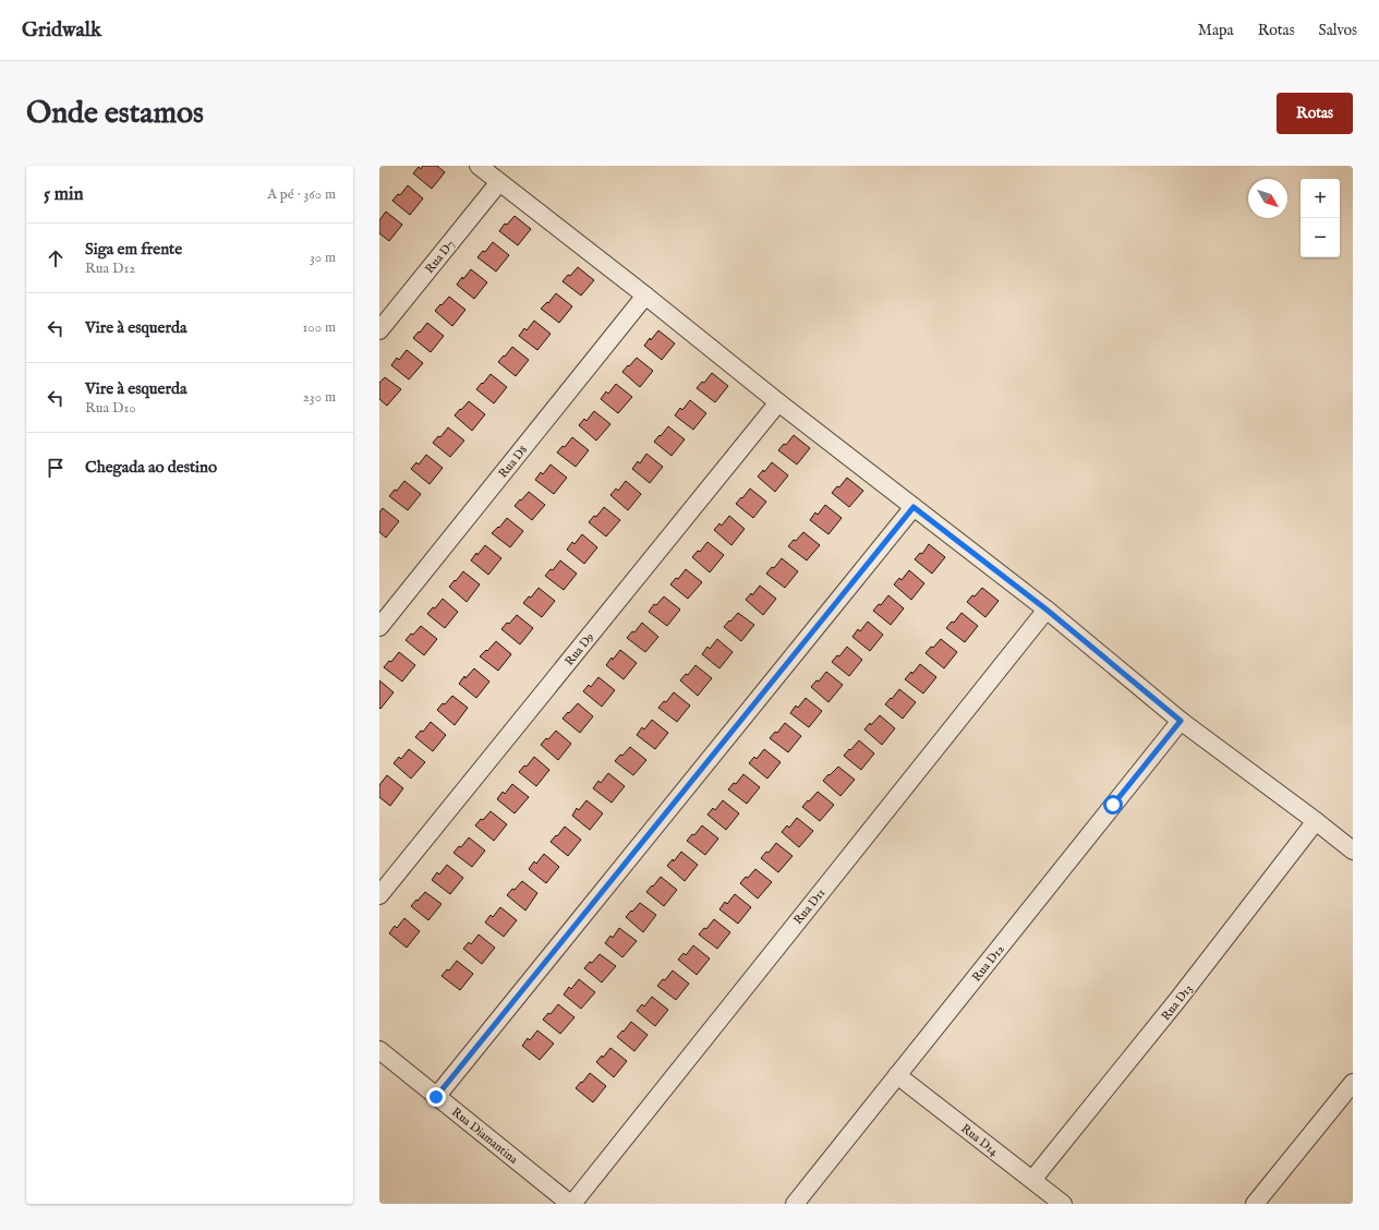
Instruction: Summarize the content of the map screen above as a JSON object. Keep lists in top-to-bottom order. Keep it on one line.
{"streets":{"street":["Rua D7","Rua D8","Rua D9","Rua D11","Rua D12","Rua D13","Rua Diamantina","Rua D14"]},"crossings":[["Rua D11","Rua Diamantina"],["Rua D12","Rua D14"],["Rua D13","Rua D14"]],"north":"bottom right","page":{"header":"Gridwalk","nav":["Mapa","Rotas","Salvos"],"buttons":"Rotas","title":"Onde estamos","heading":["5 min","A pé · 360 m"],"map_buttons":["+","−"],"list":[["Siga em frente","Rua D12","30 m"],["Vire à esquerda","100 m"],["Vire à esquerda","Rua D10","230 m"],"Chegada ao destino"]}}
